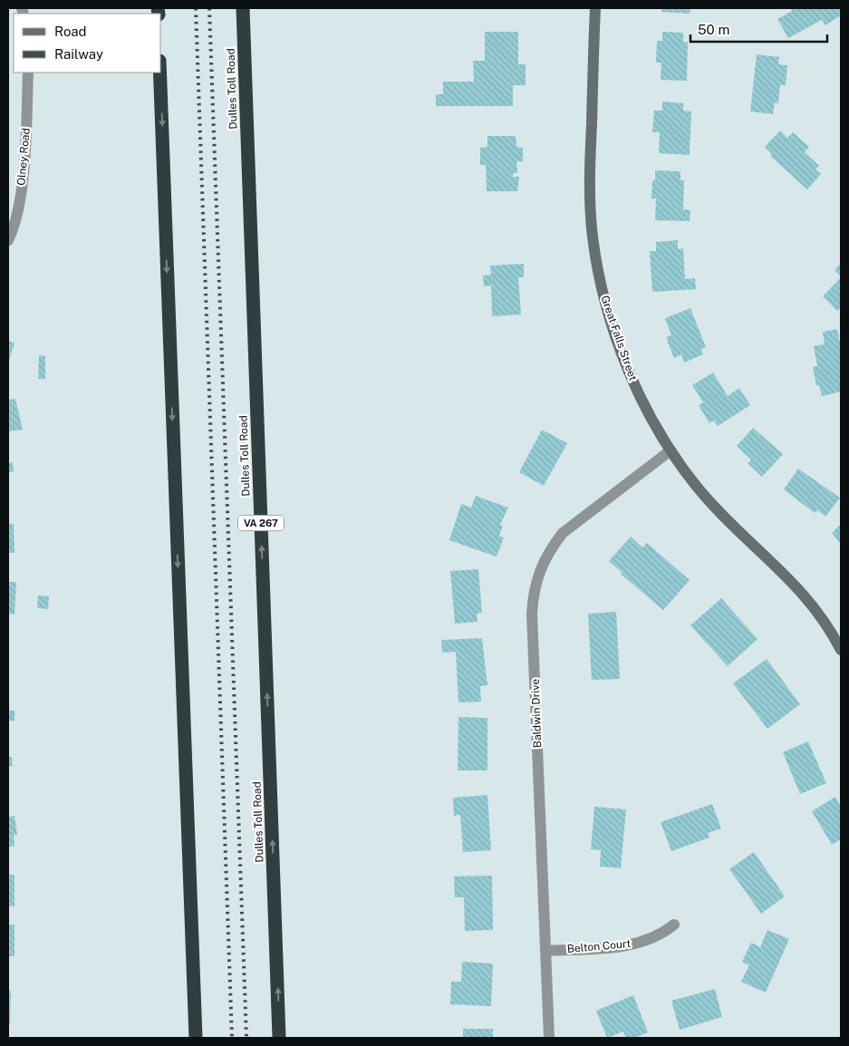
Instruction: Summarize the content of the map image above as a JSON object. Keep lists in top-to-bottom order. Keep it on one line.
{"streets":{"highway":["Dulles Toll Road","VA 267"],"main road":["Great Falls Street"],"street":["Olney Road","Baldwin Drive","Belton Court"]},"crossings":[["Great Falls Street","Baldwin Drive"],["Baldwin Drive","Belton Court"]],"legend":["Road","Railway"],"scale_bar":"50 m"}
